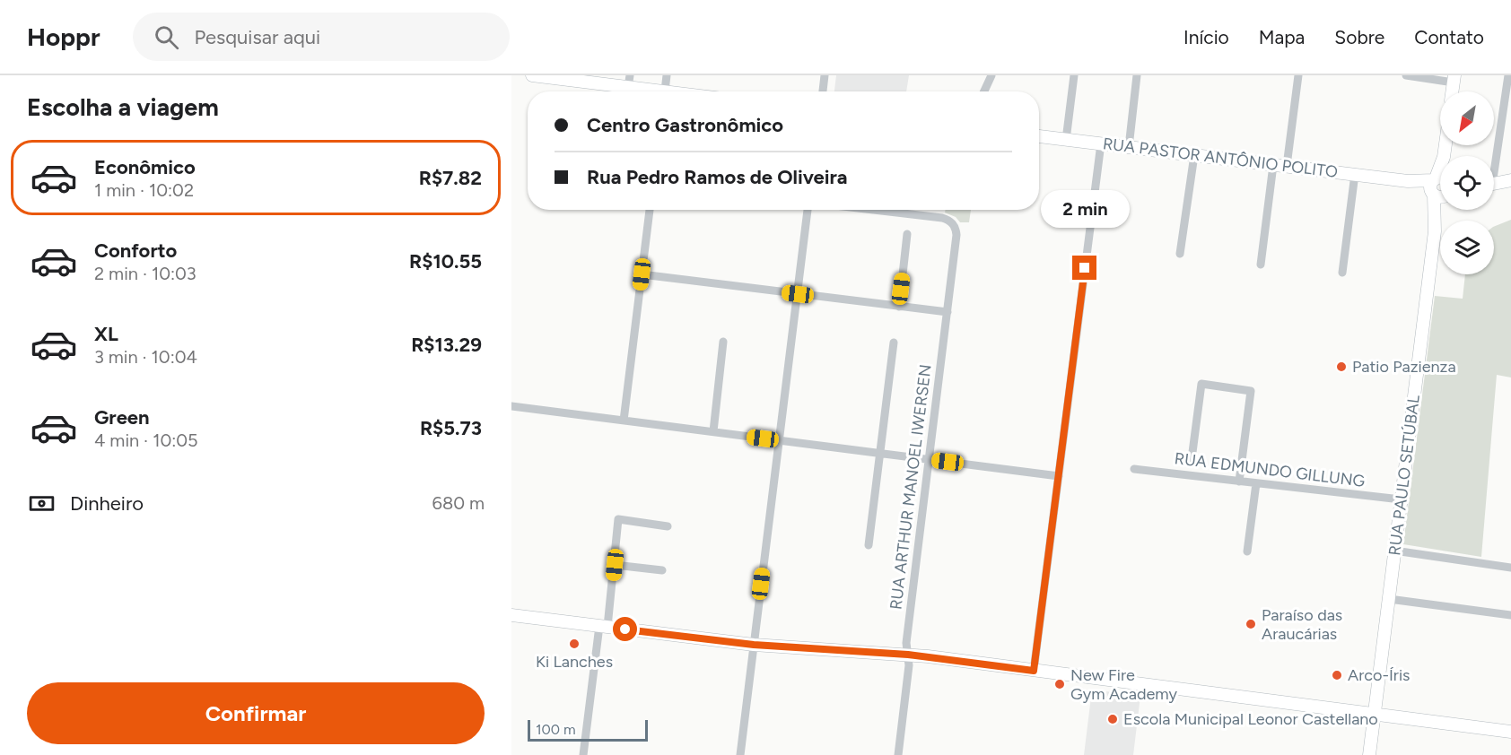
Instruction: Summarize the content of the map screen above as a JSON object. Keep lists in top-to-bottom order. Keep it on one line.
{"streets":{"main road":["RUA PASTOR ANTÔNIO POLITO","RUA PAULO SETÚBAL"],"street":["RUA EDMUNDO GILLUNG","RUA ARTHUR MANOEL IWERSEN"]},"crossings":[["RUA EDMUNDO GILLUNG","RUA PAULO SETÚBAL"]],"places":["Patio Pazienza","Paraíso das Araucárias","Ki Lanches","Arco-Íris","New Fire Gym Academy","Escola Municipal Leonor Castellano"],"scale_bar":"100 m","north":"bottom left","page":{"header":"Hoppr","search":"Pesquisar aqui","nav":["Início","Mapa","Sobre","Contato"],"heading":"Escolha a viagem","banner":["Centro Gastronômico","Rua Pedro Ramos de Oliveira"],"list":[{"name":"Econômico","note":"1 min · 10:02","value":"R$7.82"},{"name":"Conforto","note":"2 min · 10:03","value":"R$10.55"},{"name":"XL","note":"3 min · 10:04","value":"R$13.29"},{"name":"Green","note":"4 min · 10:05","value":"R$5.73"}],"bubble":"2 min","pay":["Dinheiro","680 m"],"buttons":"Confirmar","scale":"100 m"}}
